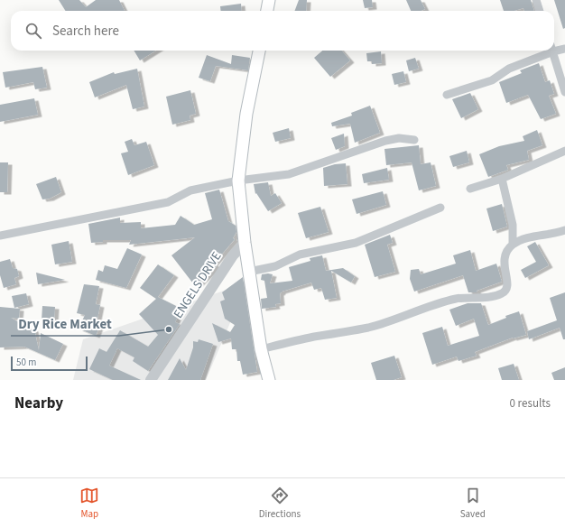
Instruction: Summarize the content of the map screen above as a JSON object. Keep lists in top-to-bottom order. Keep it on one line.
{"streets":{"street":["ENGELS DRIVE"]},"places":["Dry Rice Market"],"scale_bar":"50 m","page":{"search":"Search here","scale":"50 m","heading":["Nearby","0 results"],"nav":["Map","Directions","Saved"]}}
